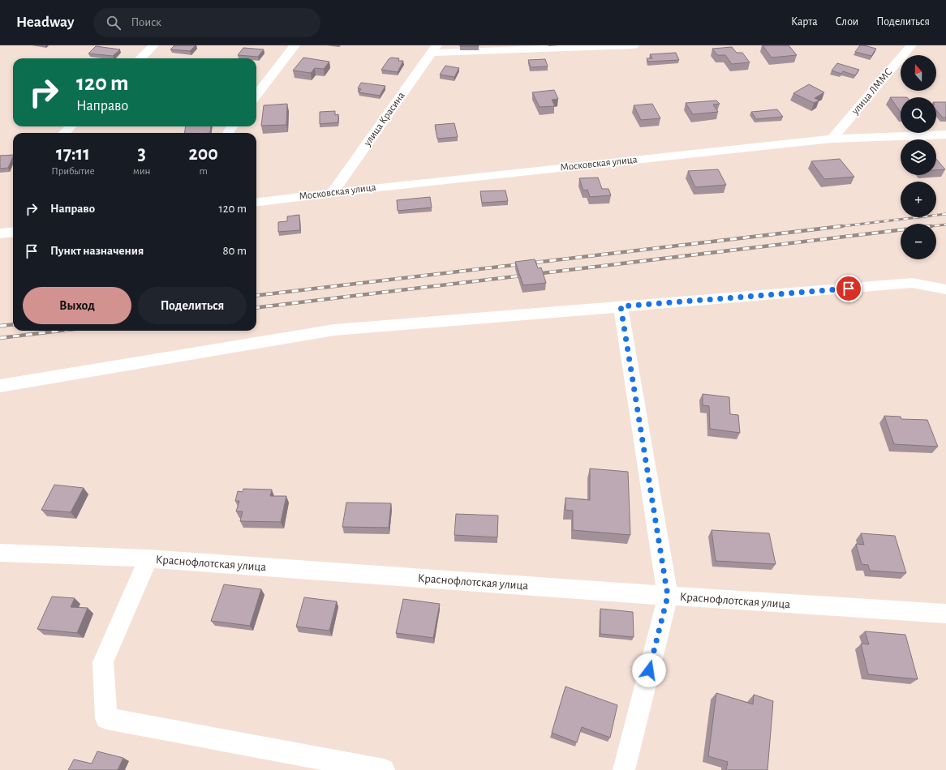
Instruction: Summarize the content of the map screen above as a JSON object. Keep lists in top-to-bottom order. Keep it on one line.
{"streets":{"street":["улица ЛММС","улица Красина","Московская улица","Краснофлотская улица"]},"crossings":[["улица ЛММС","Московская улица"],["улица Красина","Московская улица"]],"north":"top","page":{"header":"Headway","search":"Поиск","nav":["Карта","Слои","Поделиться"],"map_buttons":["+","−"],"turn":["120 m","Направо"],"eta":["17:11","Прибытие","3","мин","200","m"],"list":[{"name":"Направо","value":"120 m"},{"name":"Пункт назначения","value":"80 m"}],"buttons":["Выход","Поделиться"]}}
